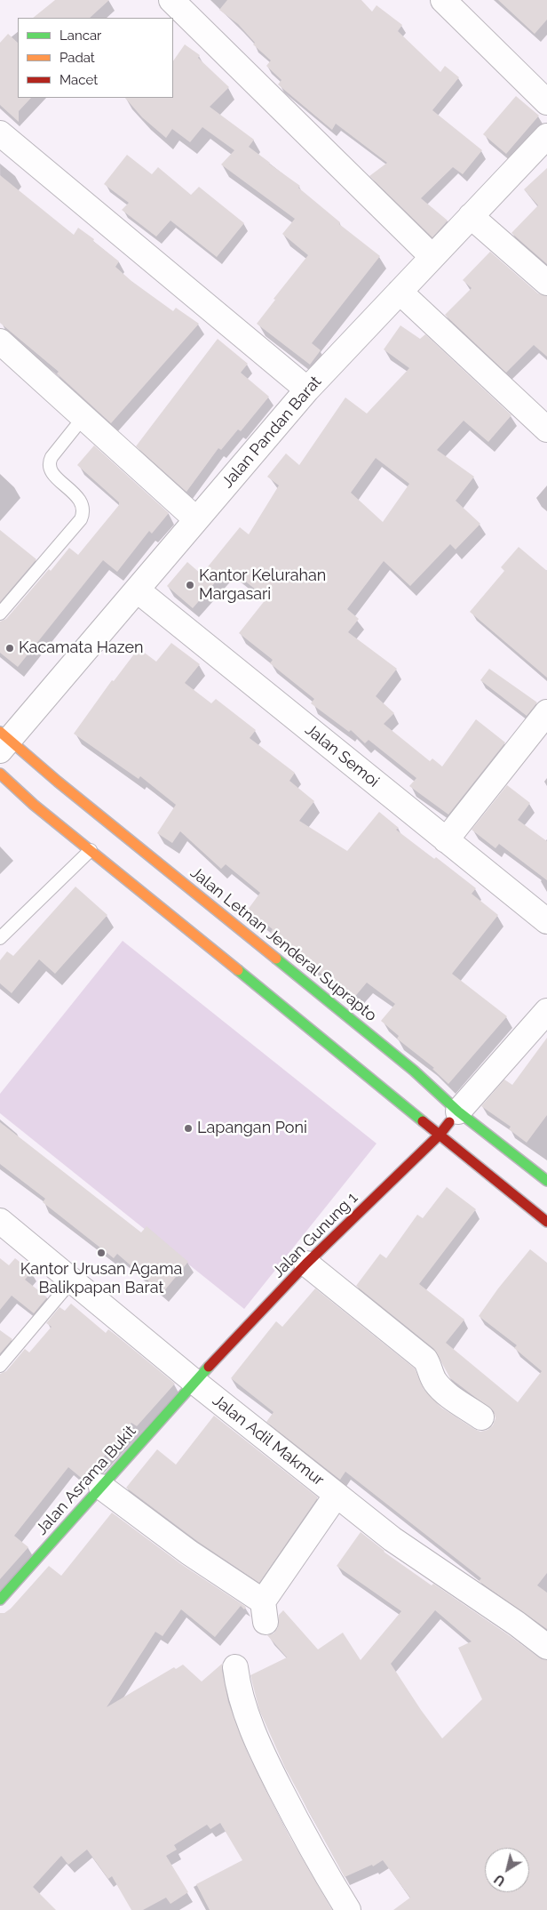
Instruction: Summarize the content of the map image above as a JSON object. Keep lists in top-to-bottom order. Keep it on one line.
{"streets":{"main road":["Jalan Letnan Jenderal Suprapto","Jalan Gunung 1","Jalan Asrama Bukit"],"street":["Jalan Pandan Barat","Jalan Semoi","Jalan Adil Makmur"]},"crossings":[["Jalan Pandan Barat","Jalan Semoi"],["Jalan Pandan Barat","Jalan Letnan Jenderal Suprapto"],["Jalan Letnan Jenderal Suprapto","Jalan Gunung 1"],["Jalan Gunung 1","Jalan Adil Makmur"],["Jalan Gunung 1","Jalan Asrama Bukit"],["Jalan Adil Makmur","Jalan Asrama Bukit"]],"places":["Kantor Kelurahan Margasari","Kacamata Hazen","Lapangan Poni","Kantor Urusan Agama Balikpapan Barat"],"legend":["Lancar","Padat","Macet"],"north":"bottom left"}
